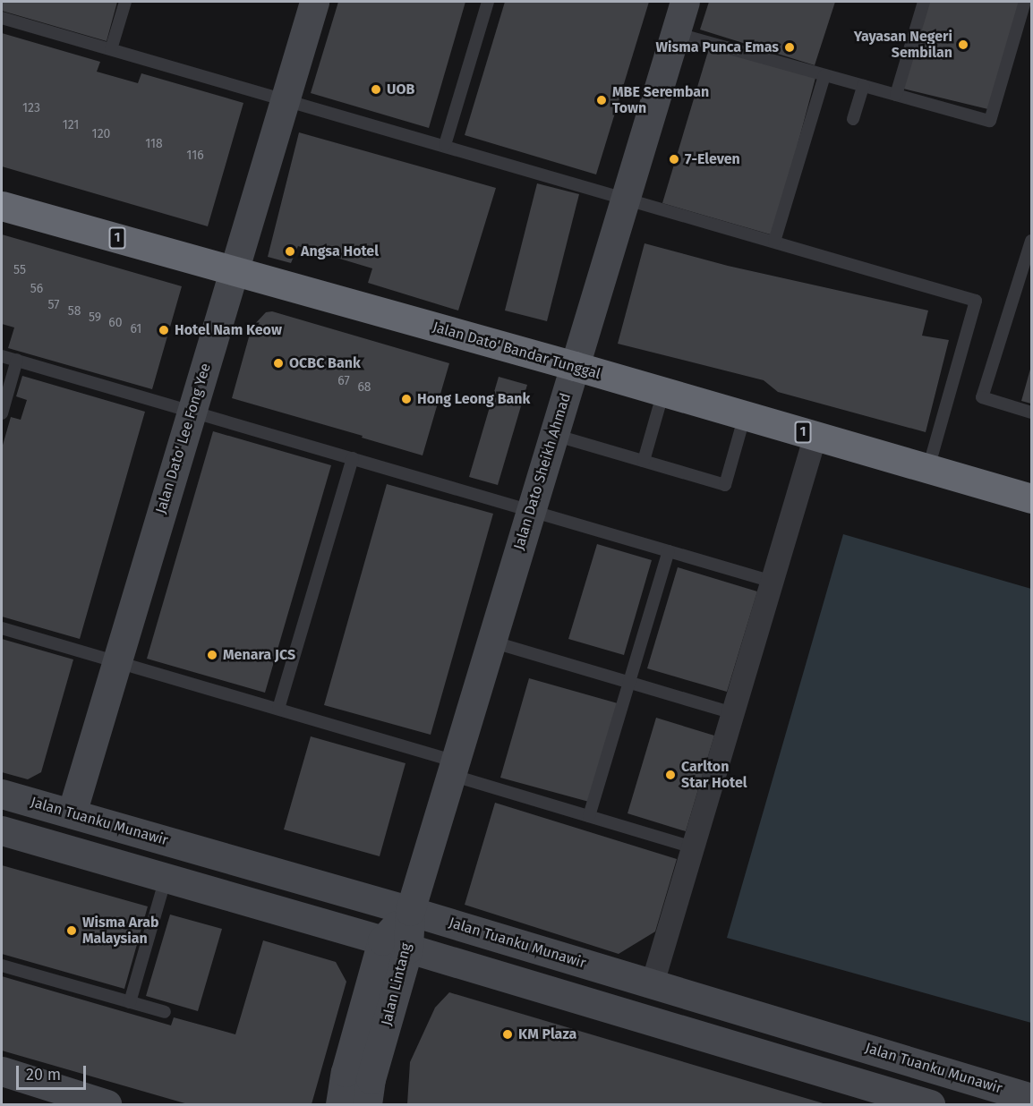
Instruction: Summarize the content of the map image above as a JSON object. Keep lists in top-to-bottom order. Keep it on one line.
{"streets":{"highway":["1","Jalan Dato' Bandar Tunggal"],"main road":["Jalan Dato' Lee Fong Yee","Jalan Dato Sheikh Ahmad","Jalan Tuanku Munawir","Jalan Lintang"]},"crossings":[["Jalan Dato' Bandar Tunggal","Jalan Dato' Lee Fong Yee"],["Jalan Dato' Bandar Tunggal","Jalan Dato Sheikh Ahmad"],["Jalan Dato' Lee Fong Yee","Jalan Tuanku Munawir"],["Jalan Dato Sheikh Ahmad","Jalan Tuanku Munawir"],["Jalan Dato Sheikh Ahmad","Jalan Lintang"],["Jalan Tuanku Munawir","Jalan Lintang"]],"places":["Yayasan Negeri Sembilan","Wisma Punca Emas","UOB","MBE Seremban Town","7-Eleven","Angsa Hotel","Hotel Nam Keow","OCBC Bank","Hong Leong Bank","Menara JCS","Carlton Star Hotel","Wisma Arab Malaysian","KM Plaza"],"house_numbers":["123","121","120","118","116","55","56","57","58","59","60","61","67","68"],"scale_bar":"20 m"}
